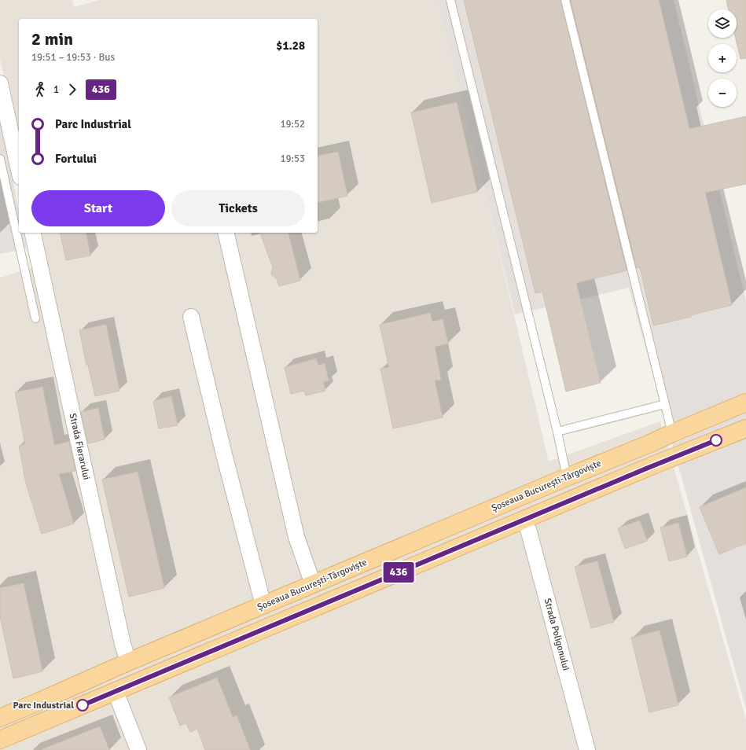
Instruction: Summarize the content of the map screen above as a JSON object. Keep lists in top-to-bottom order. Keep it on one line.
{"streets":{"main road":["Șoseaua București-Târgoviște"],"street":["Strada Fierarului","Strada Poligonului"]},"crossings":[["Strada Fierarului","Șoseaua București-Târgoviște"]],"places":["Parc Industrial"],"lines":["bus line 436"],"page":{"on_map":"436","map_buttons":["+","−"],"heading":["2 min","19:51 – 19:53 · Bus","$1.28"],"legs":["1","436"],"list":[{"name":"Parc Industrial","value":"19:52"},{"name":"Fortului","value":"19:53"}],"buttons":["Start","Tickets"]}}
